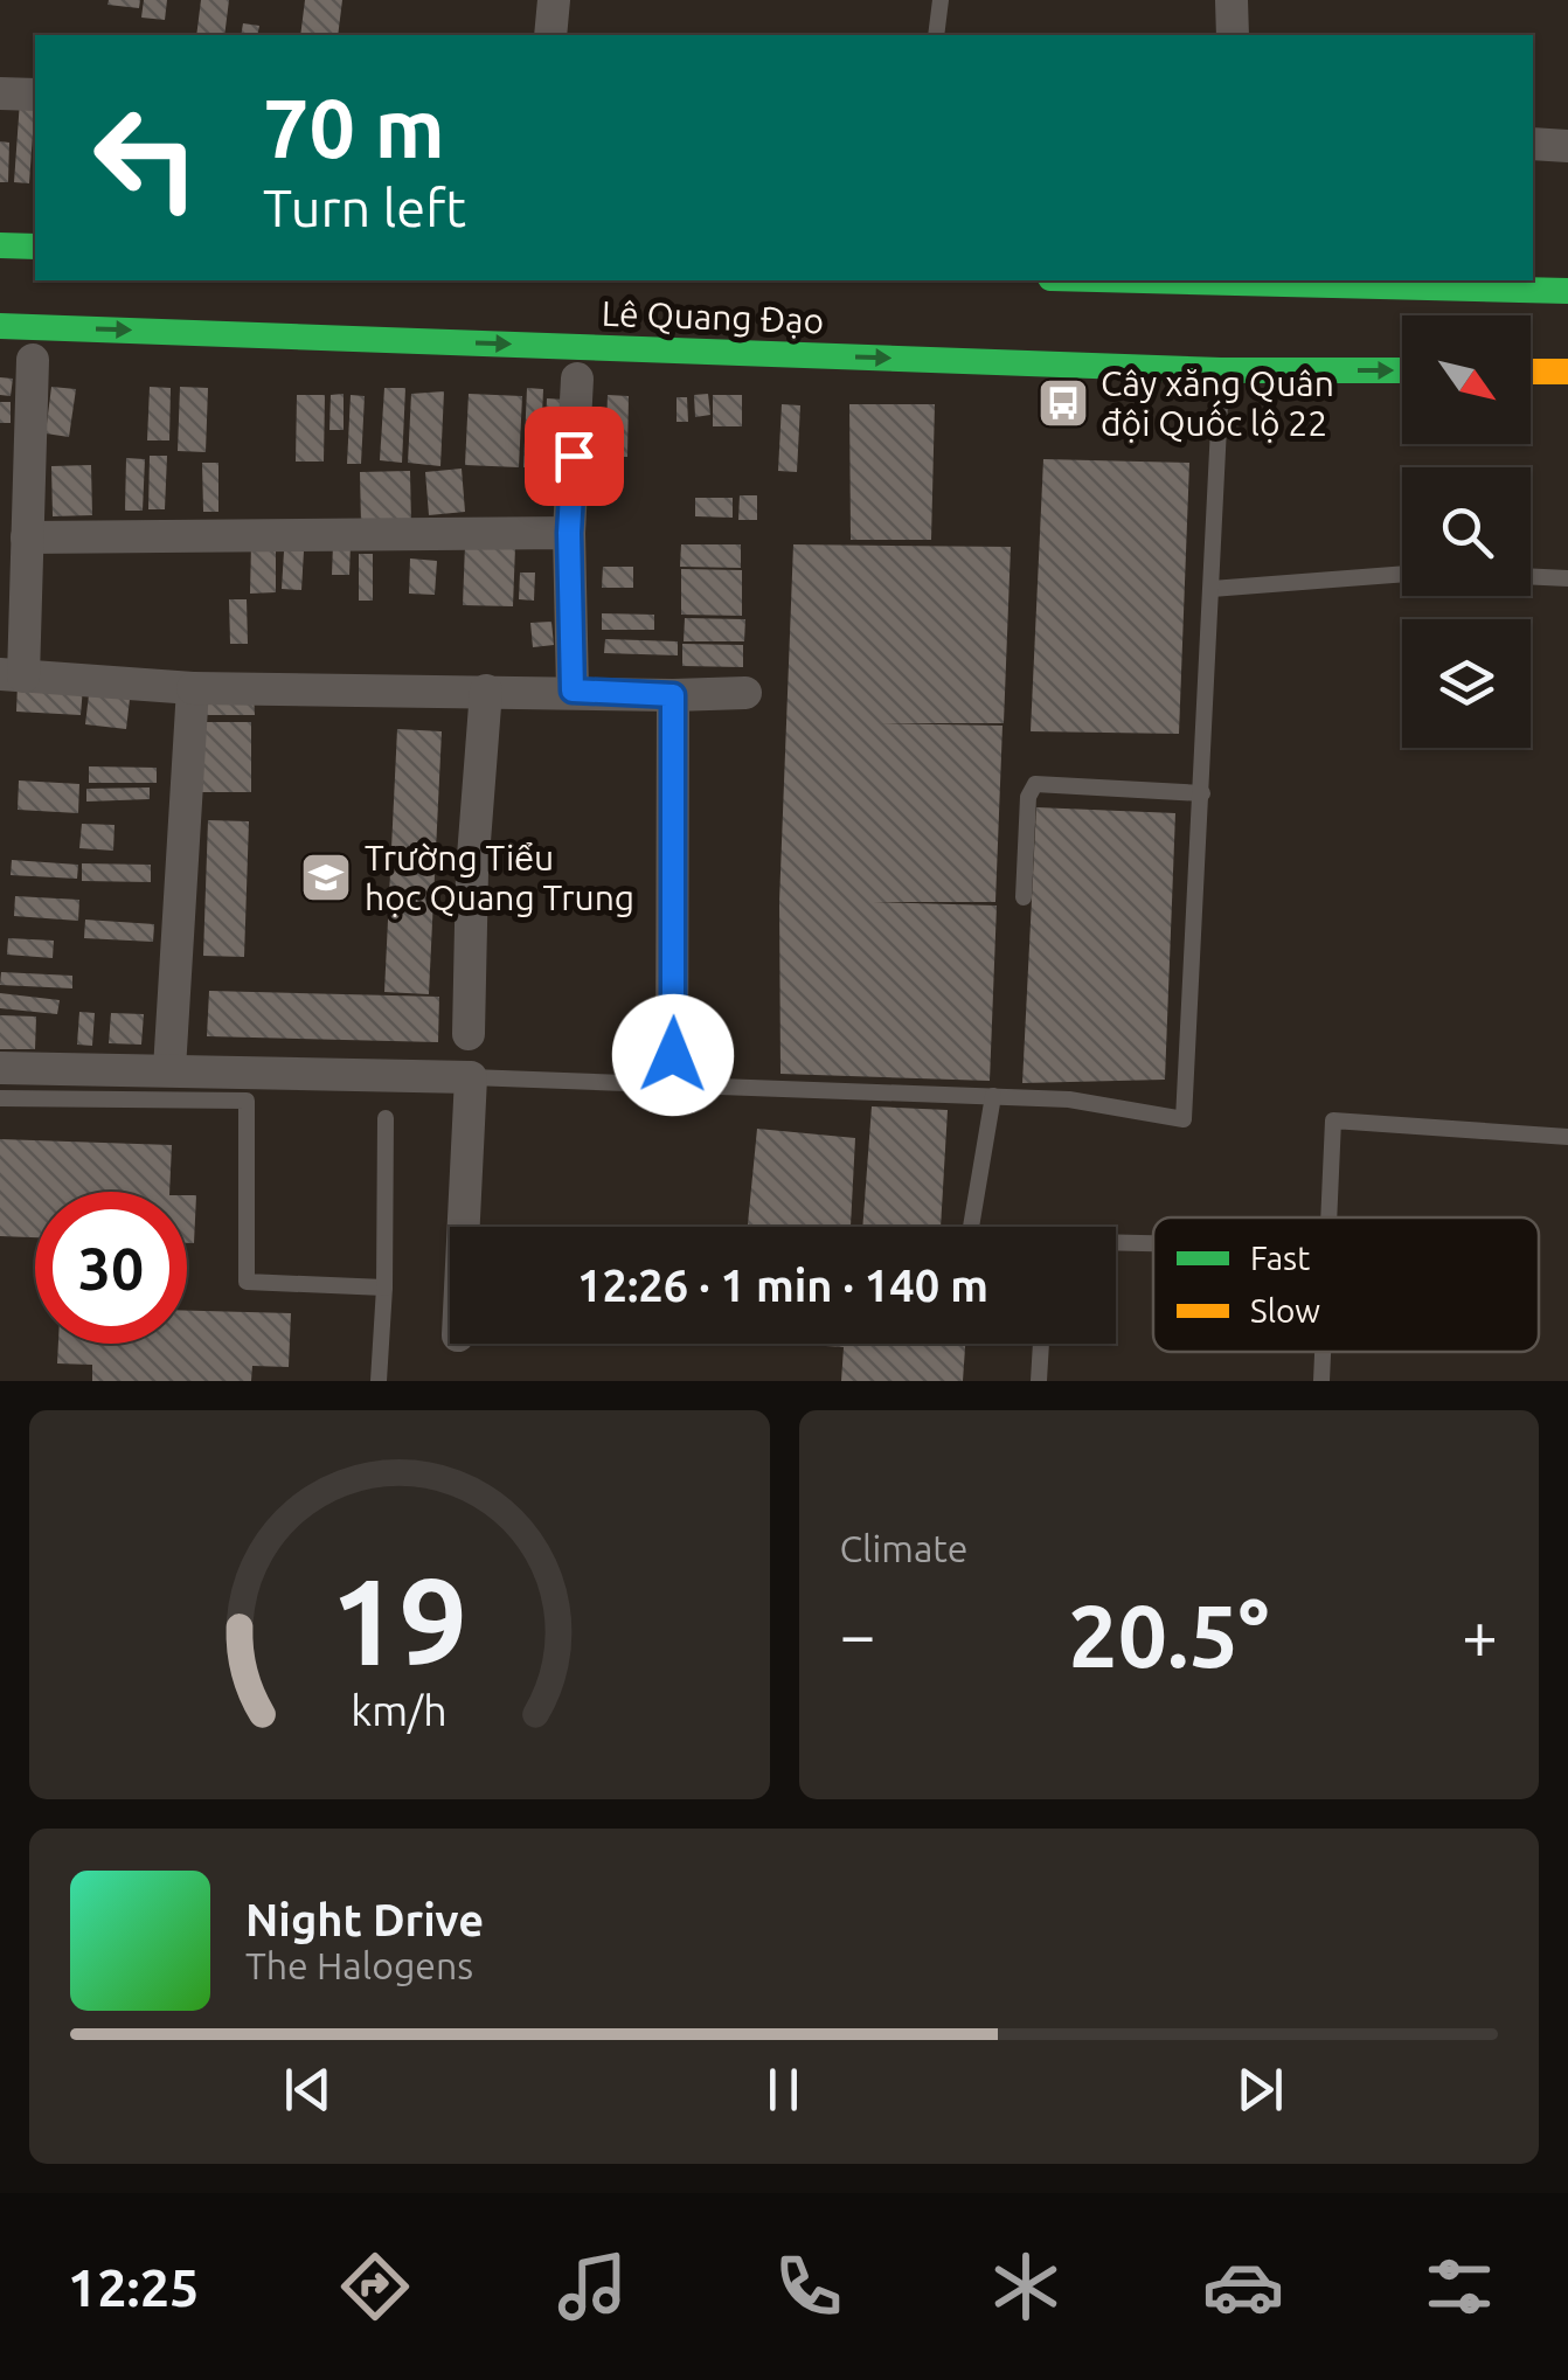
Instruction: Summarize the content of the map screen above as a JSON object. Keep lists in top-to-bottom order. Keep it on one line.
{"streets":{"highway":["Lê Quang Đạo"]},"one_way":["Lê Quang Đạo"],"places":{"bus stop":["Cây xăng Quân đội Quốc lộ 22"],"school or university":["Trường Tiểu học Quang Trung"]},"legend":["Fast","Slow"],"north":"bottom right","page":{"turn":["70 m","Turn left"],"limit":"30","trip":"12:26 · 1 min · 140 m","tile":"Climate","heat":["−","20.5°","+"],"song":["Night Drive","The Halogens"],"tabs":"12:25","gauge":["19","km/h"]}}
